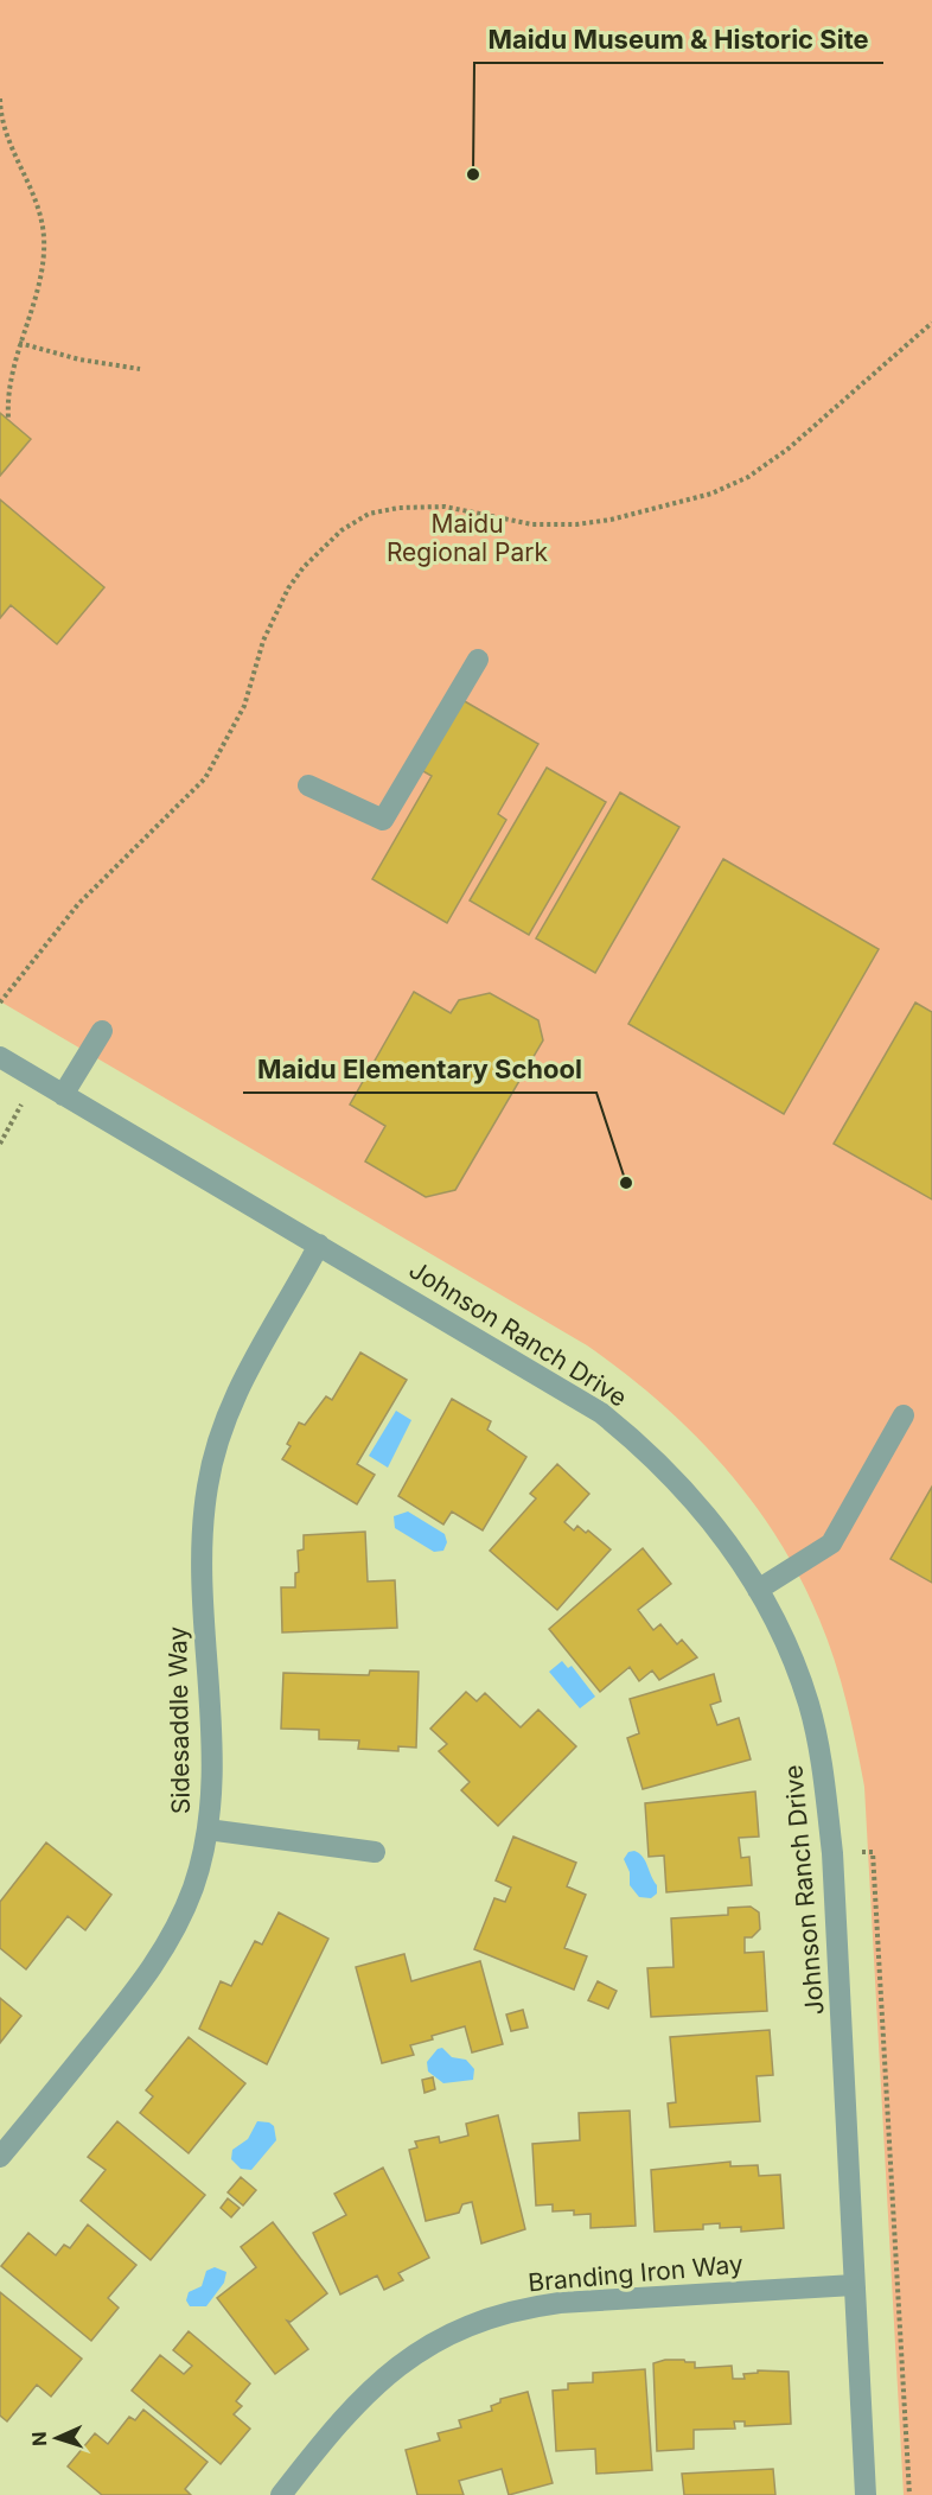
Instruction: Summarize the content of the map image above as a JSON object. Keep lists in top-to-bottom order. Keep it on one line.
{"streets":{"street":["Johnson Ranch Drive","Sidesaddle Way","Branding Iron Way"]},"crossings":[["Johnson Ranch Drive","Sidesaddle Way"],["Johnson Ranch Drive","Branding Iron Way"]],"parks":["Maidu Regional Park"],"places":["Maidu Museum & Historic Site","Maidu Elementary School"],"north":"left"}
